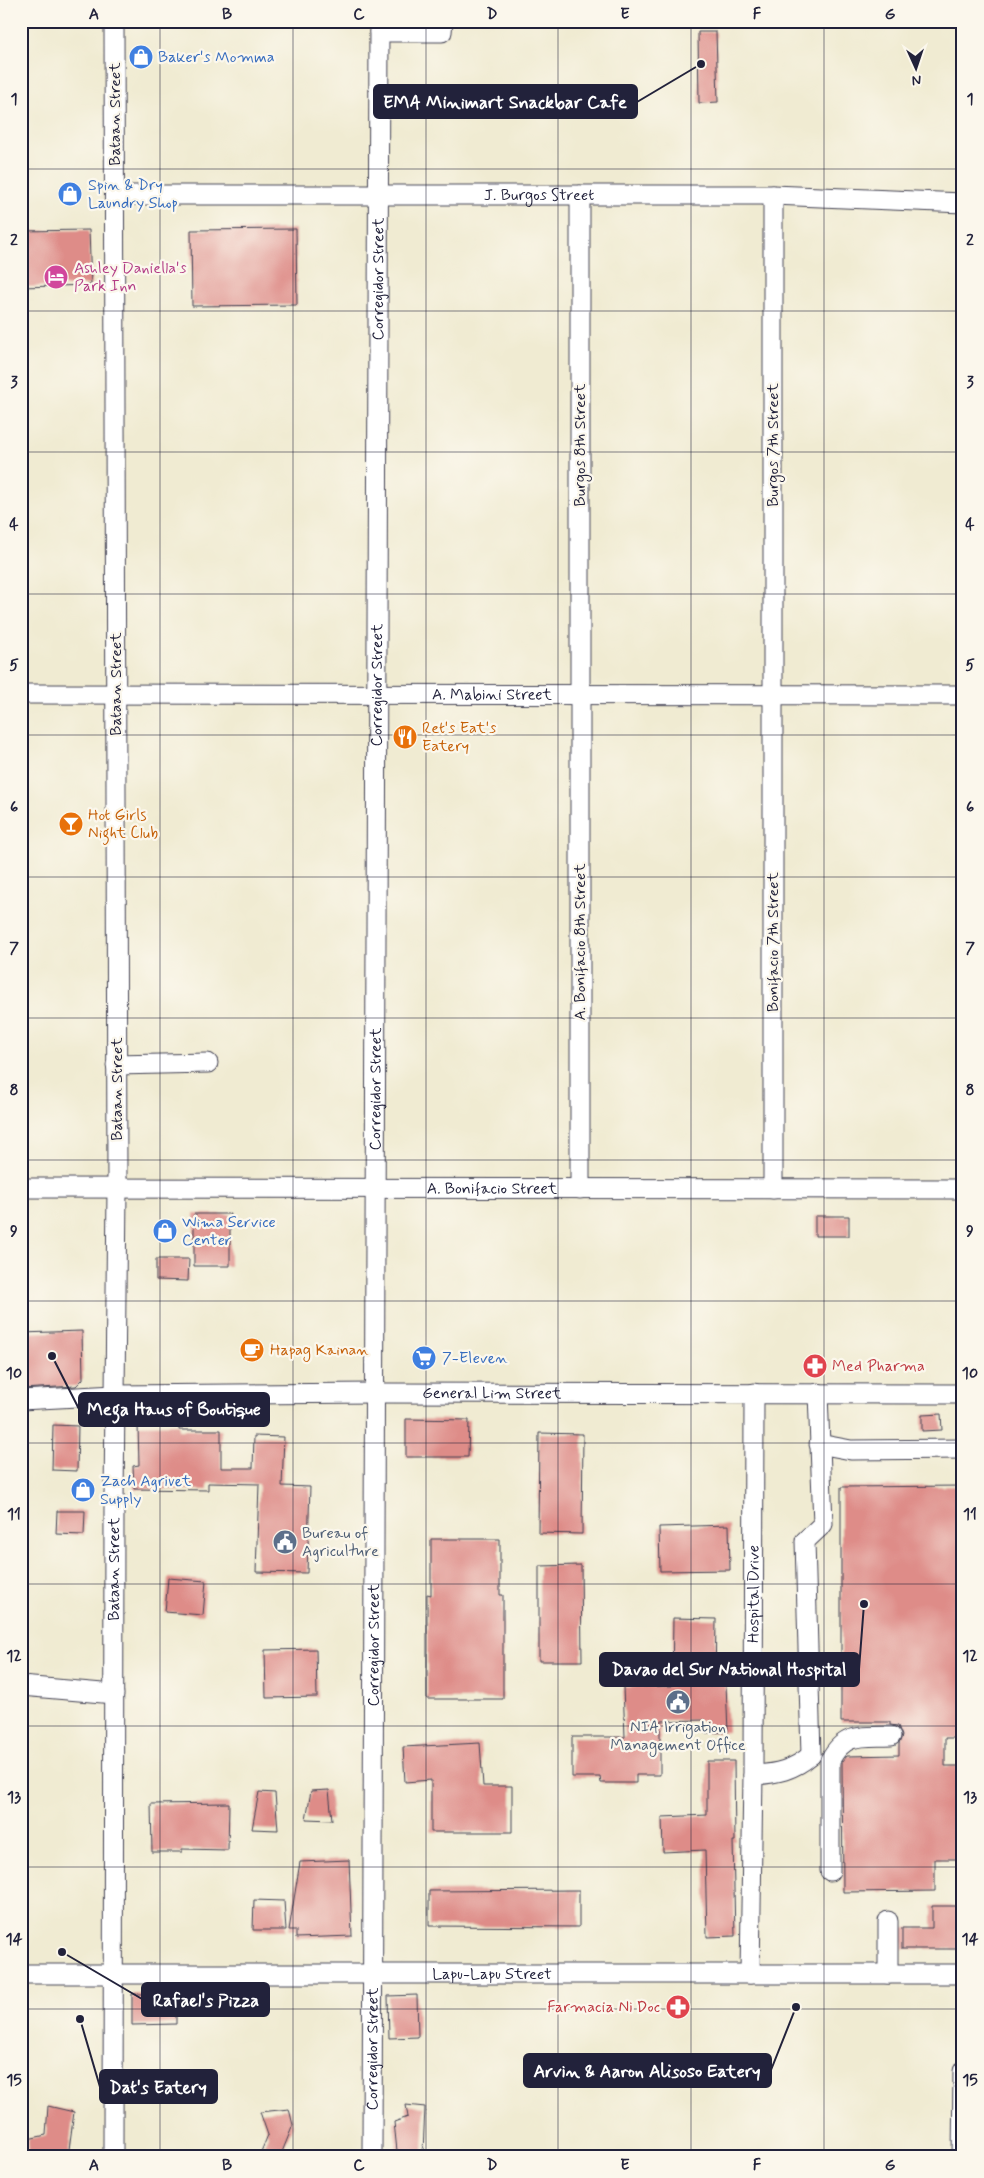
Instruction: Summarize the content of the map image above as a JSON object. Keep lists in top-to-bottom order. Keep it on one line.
{"streets":{"street":["Bataan Street","J. Burgos Street","Corregidor Street","Burgos 8th Street","Burgos 7th Street","A. Mabini Street","A. Bonifacio 8th Street","Bonifacio 7th Street","A. Bonifacio Street","General Lim Street","Hospital Drive","Lapu-Lapu Street"]},"crossings":[["Bataan Street","J. Burgos Street"],["Bataan Street","A. Mabini Street"],["Bataan Street","A. Bonifacio Street"],["Bataan Street","General Lim Street"],["Bataan Street","Lapu-Lapu Street"],["J. Burgos Street","Corregidor Street"],["J. Burgos Street","Burgos 8th Street"],["J. Burgos Street","Burgos 7th Street"],["Corregidor Street","A. Mabini Street"],["Corregidor Street","A. Bonifacio Street"],["Corregidor Street","General Lim Street"],["Corregidor Street","Lapu-Lapu Street"],["Burgos 8th Street","A. Mabini Street"],["Burgos 8th Street","A. Bonifacio 8th Street"],["Burgos 7th Street","A. Mabini Street"],["Burgos 7th Street","Bonifacio 7th Street"],["A. Mabini Street","A. Bonifacio 8th Street"],["A. Mabini Street","Bonifacio 7th Street"],["A. Bonifacio 8th Street","A. Bonifacio Street"],["Bonifacio 7th Street","A. Bonifacio Street"],["General Lim Street","Hospital Drive"],["Hospital Drive","Lapu-Lapu Street"]],"places":{"shop":["Baker's Momma","Spin & Dry Laundry Shop","Wima Service Center","Zach Agrivet Supply"],"other":["EMA Minimart Snackbar Cafe","Mega Haus of Boutique","Davao del Sur National Hospital","Rafael's Pizza","Arvin & Aaron Alisoso Eatery","Dat's Eatery"],"hotel":["Ashley Daniella's Park Inn"],"restaurant":["Ret's Eat's Eatery"],"bar":["Hot Girls Night Club"],"cafe":["Hapag Kainan"],"supermarket":["7-Eleven"],"pharmacy":["Med Pharma","Farmacia Ni Doc"],"public building":["Bureau of Agriculture","NIA Irrigation Management Office"]},"north":"bottom","grid":{"columns":["A","B","C","D","E","F","G"],"rows":["1","2","3","4","5","6","7","8","9","10","11","12","13","14","15"]}}
